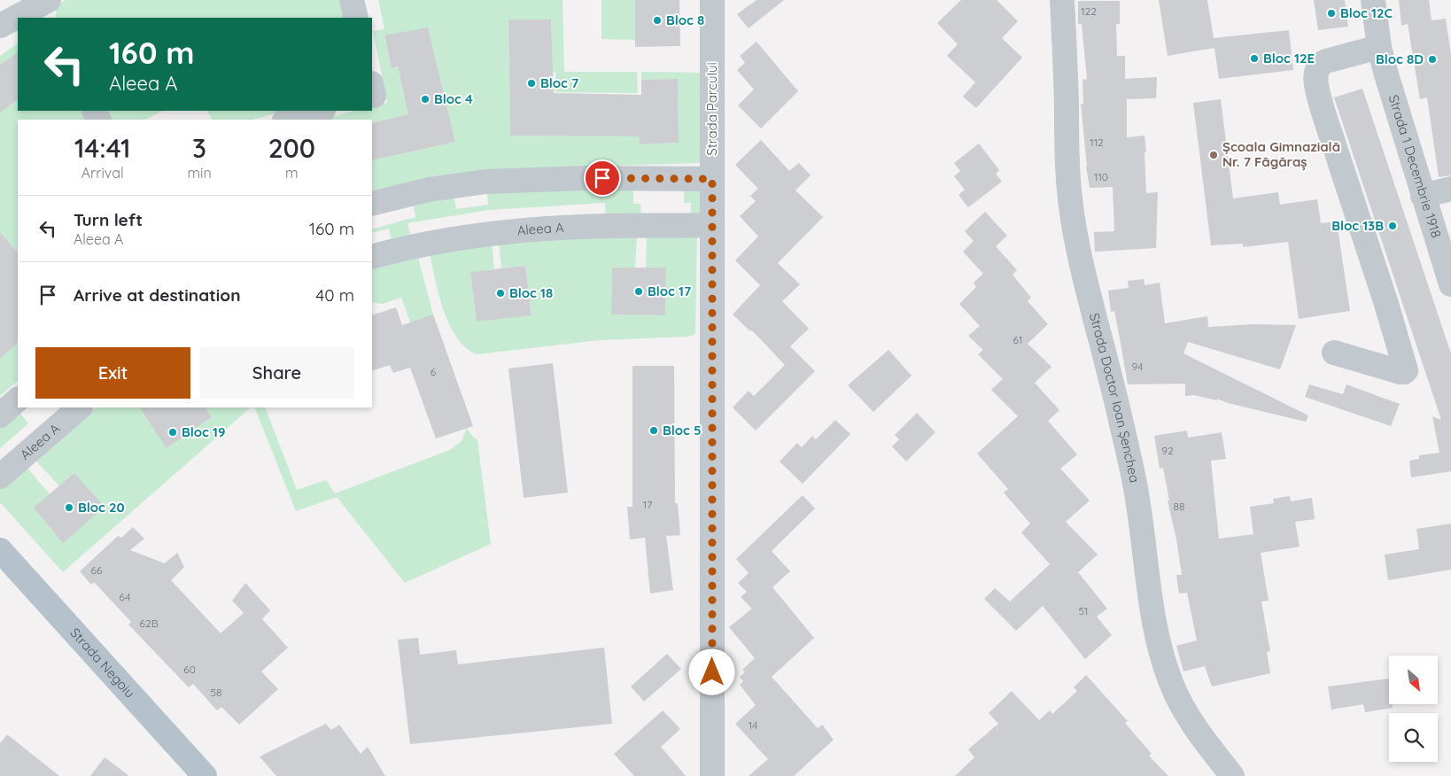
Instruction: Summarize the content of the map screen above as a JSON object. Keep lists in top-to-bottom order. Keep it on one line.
{"streets":{"main road":["Strada Negoiu"],"street":["Strada Parcului","Strada 1 Decembrie 1918","Aleea A","Strada Doctor Ioan Șenchea"]},"crossings":[["Strada Parcului","Aleea A"]],"places":["Bloc 12C","Bloc 8","Bloc 12E","Bloc 8D","Bloc 7","Bloc 4","Școala Gimnazială Nr. 7 Făgăraș","Bloc 13B","Bloc 17","Bloc 18","Bloc 5","Bloc 19","Bloc 20"],"house_numbers":["122","112","110","61","94","6","92","17","88","66","64","51","62B","60","58","14"],"north":"bottom right","page":{"turn":["160 m","Aleea A"],"eta":["14:41","Arrival","3","min","200","m"],"list":[{"name":"Turn left","note":"Aleea A","value":"160 m"},{"name":"Arrive at destination","value":"40 m"}],"buttons":["Exit","Share"]}}
